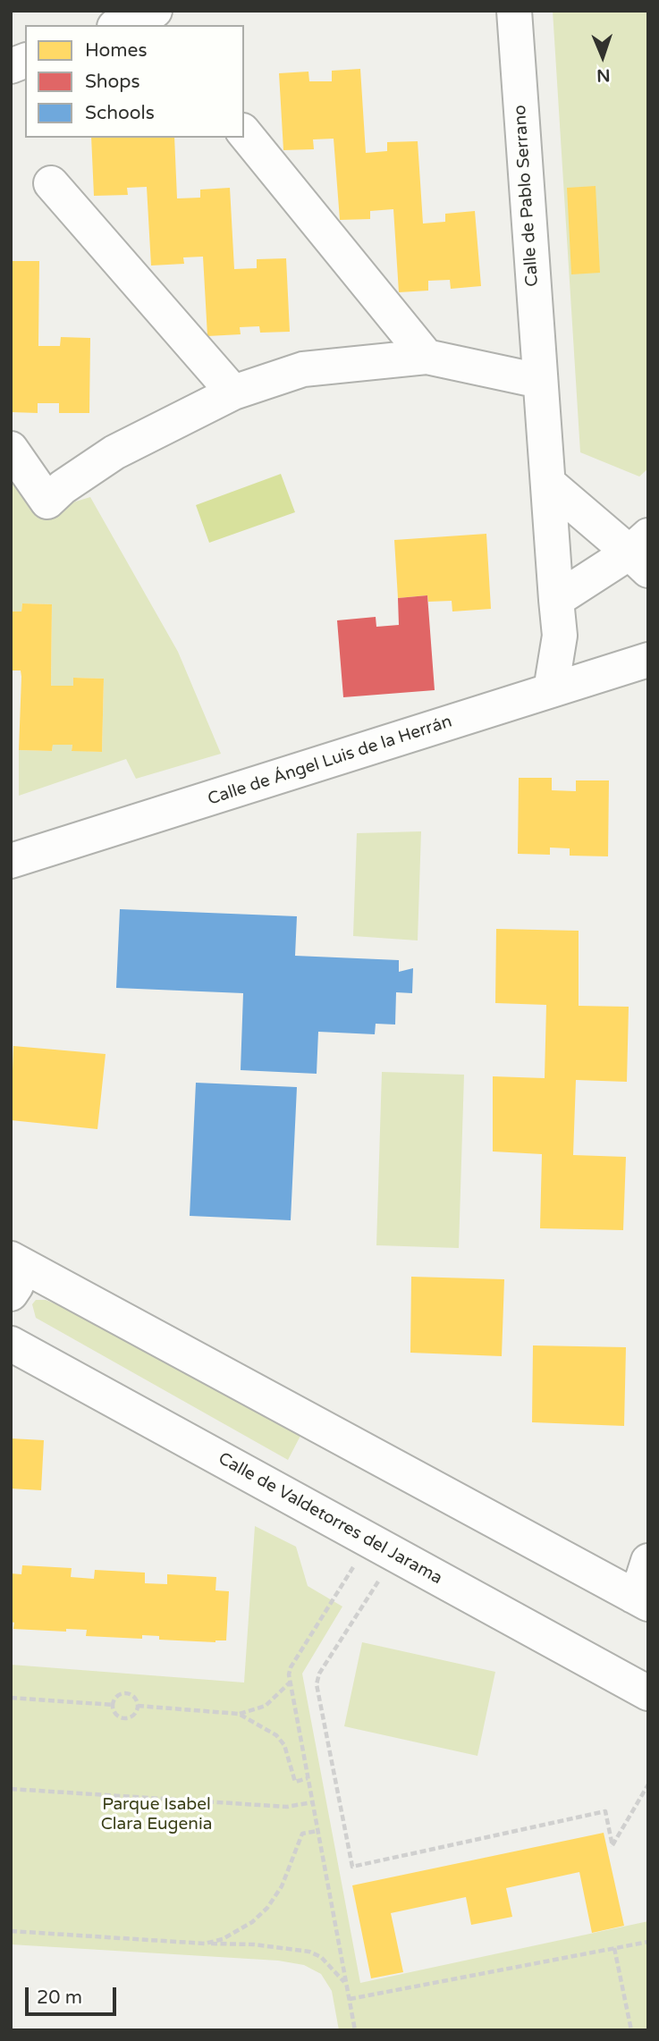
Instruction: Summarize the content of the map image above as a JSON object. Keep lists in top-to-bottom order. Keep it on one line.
{"streets":{"street":["Calle de Pablo Serrano","Calle de Ángel Luis de la Herrán","Calle de Valdetorres del Jarama"]},"crossings":[["Calle de Pablo Serrano","Calle de Ángel Luis de la Herrán"]],"parks":["Parque Isabel Clara Eugenia"],"legend":["Homes","Shops","Schools"],"scale_bar":"20 m","north":"bottom"}
